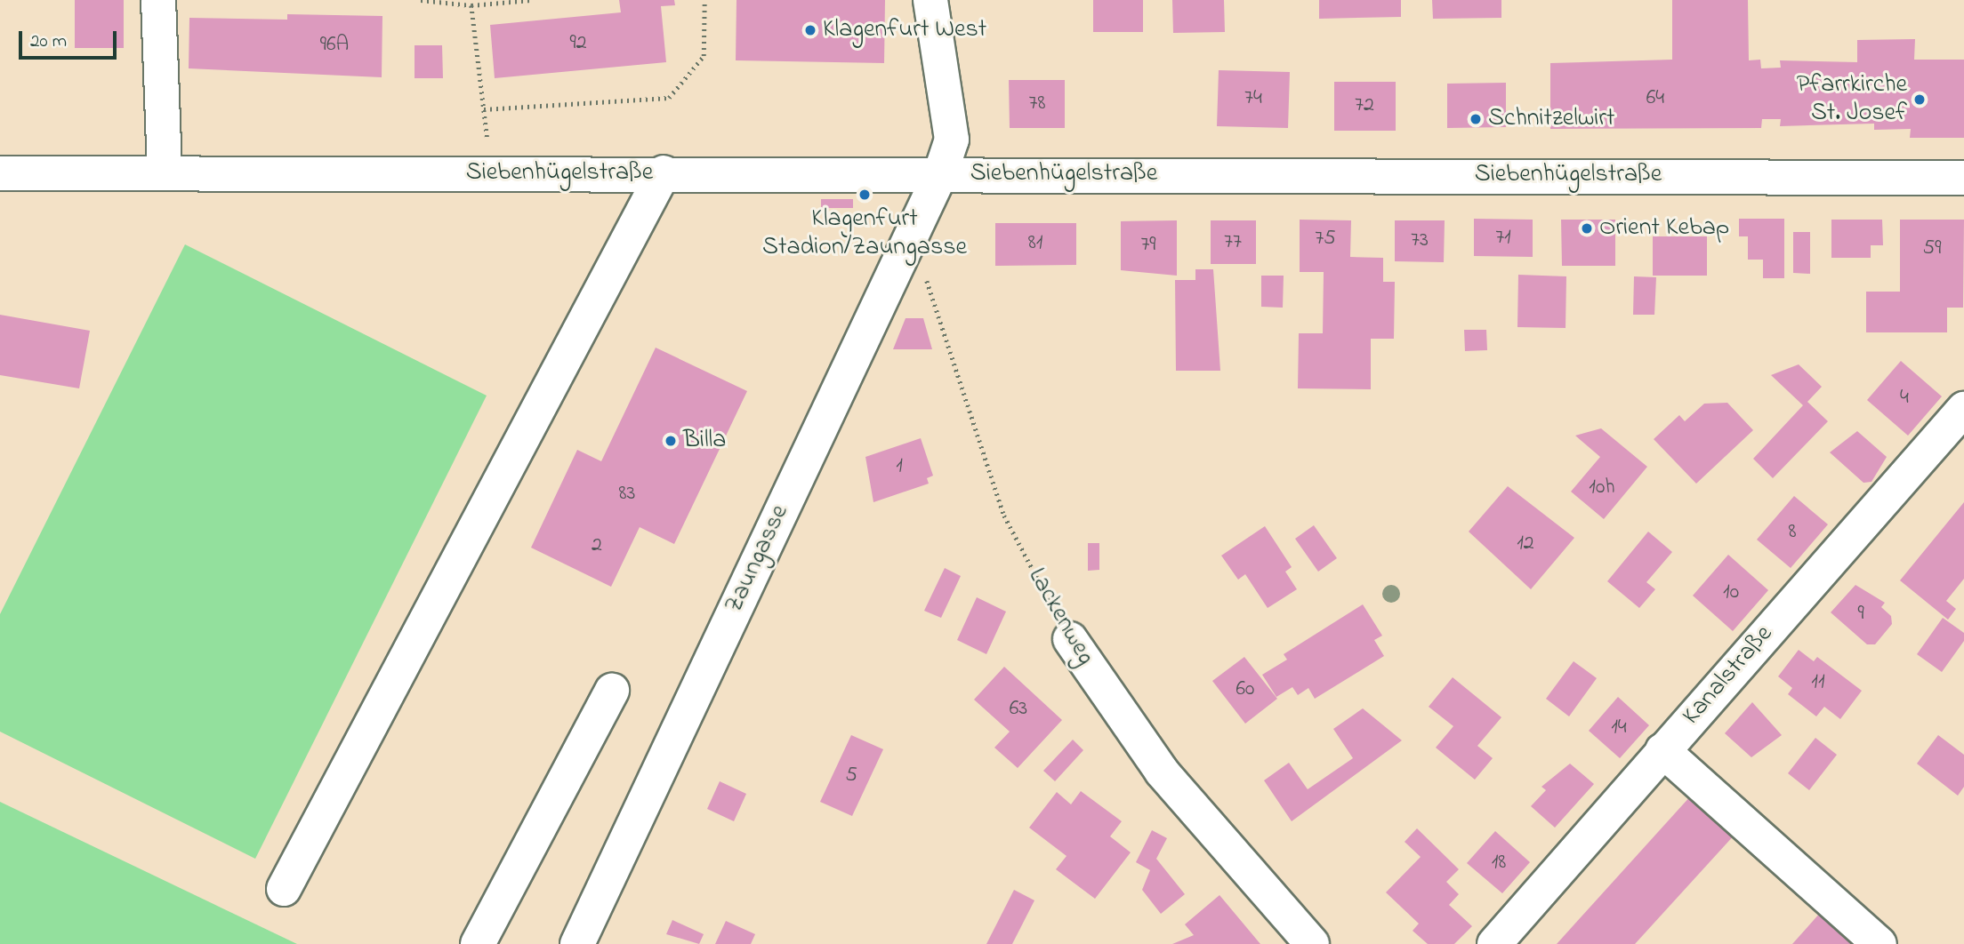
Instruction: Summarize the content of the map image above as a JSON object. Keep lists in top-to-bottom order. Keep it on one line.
{"streets":{"street":["Siebenhügelstraße","Zaungasse","Lackenweg","Kanalstraße"]},"crossings":[["Siebenhügelstraße","Zaungasse"],["Zaungasse","Lackenweg"]],"places":["Klagenfurt West","Pfarrkirche St. Josef","Schnitzelwirt","Klagenfurt Stadion/Zaungasse","Orient Kebap","Billa"],"house_numbers":["92","96A","74","64","78","72","71","75","73","77","81","79","59","4","1","10h","83","8","12","2","10","9","11","60","63","14","5","18"],"scale_bar":"20 m"}
